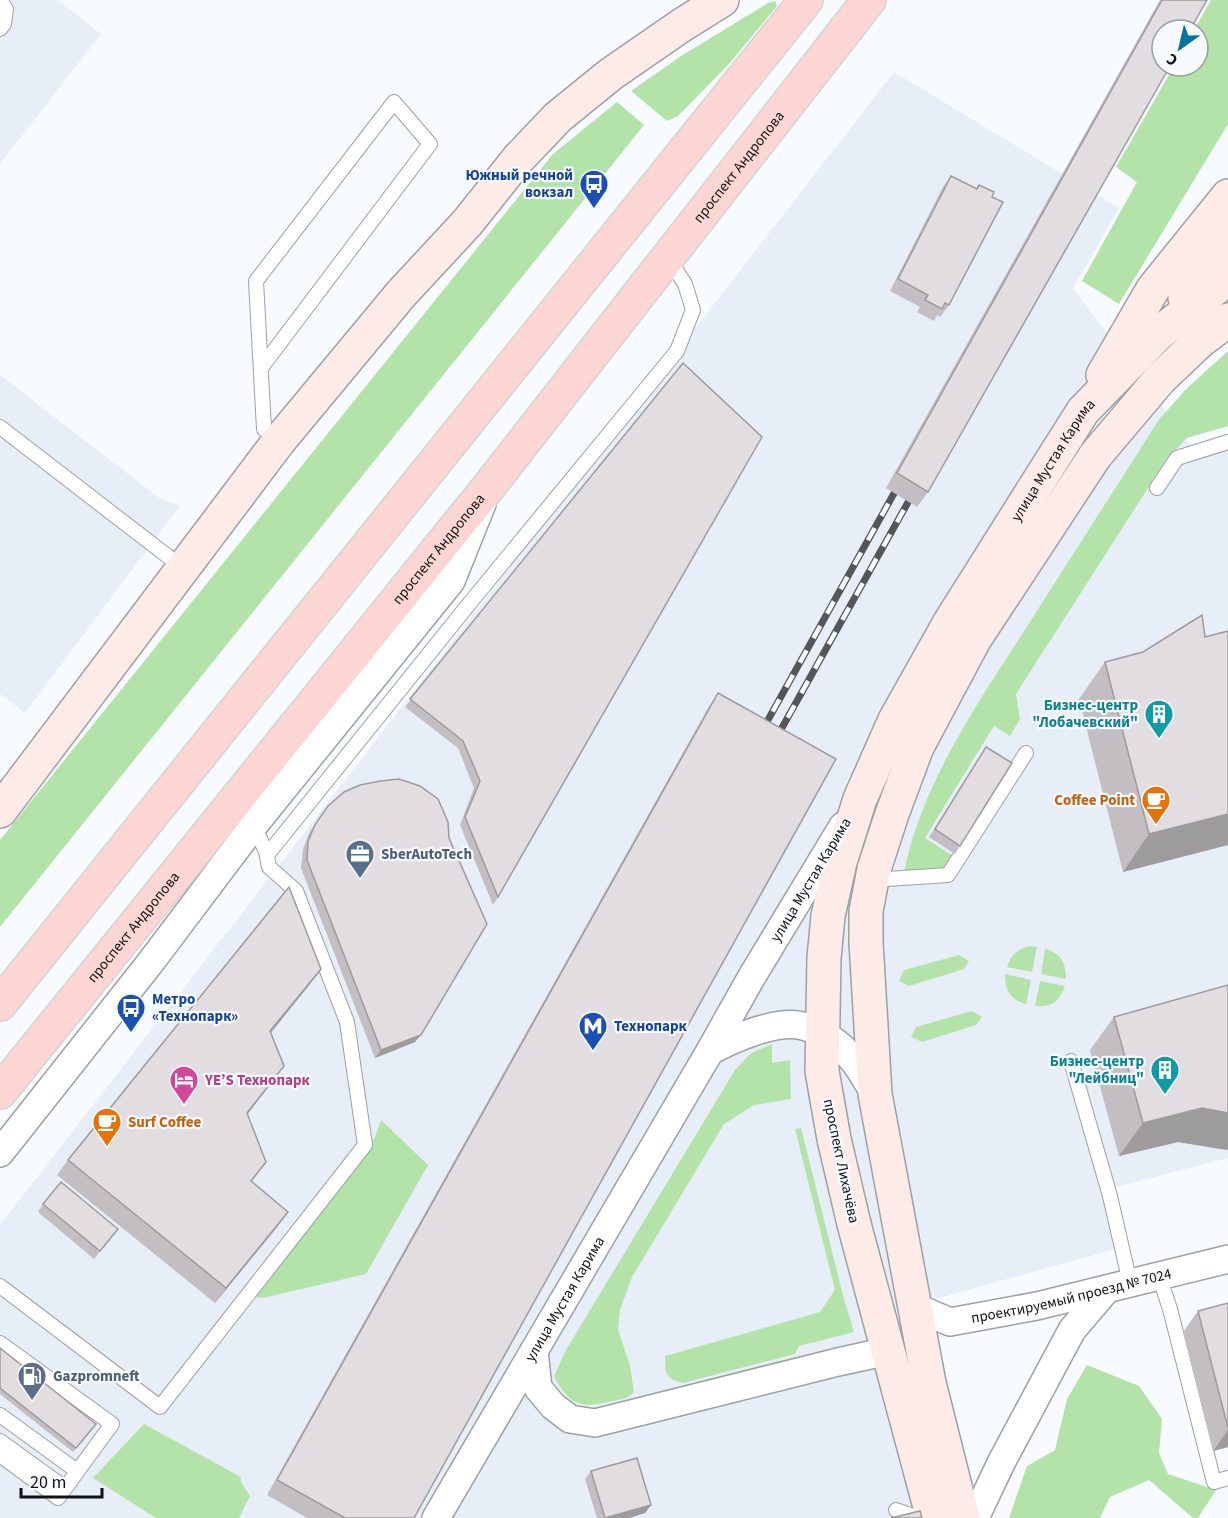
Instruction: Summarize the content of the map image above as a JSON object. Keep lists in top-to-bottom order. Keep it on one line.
{"streets":{"main road":["проспект Андропова"],"street":["улица Мустая Карима","проспект Лихачёва","проектируемый проезд № 7024"]},"crossings":[["улица Мустая Карима","проспект Лихачёва"]],"places":{"bus stop":["Южный речной вокзал","Метро «Технопарк»"],"building":["Бизнес-центр \"Лобачевский\"","Бизнес-центр \"Лейбниц\""],"cafe":["Coffee Point","Surf Coffee"],"office":["SberAutoTech"],"metro station":["Технопарк"],"hotel":["YE’S Технопарк"],"fuel station":["Gazpromneft"]},"scale_bar":"20 m","north":"bottom left"}
